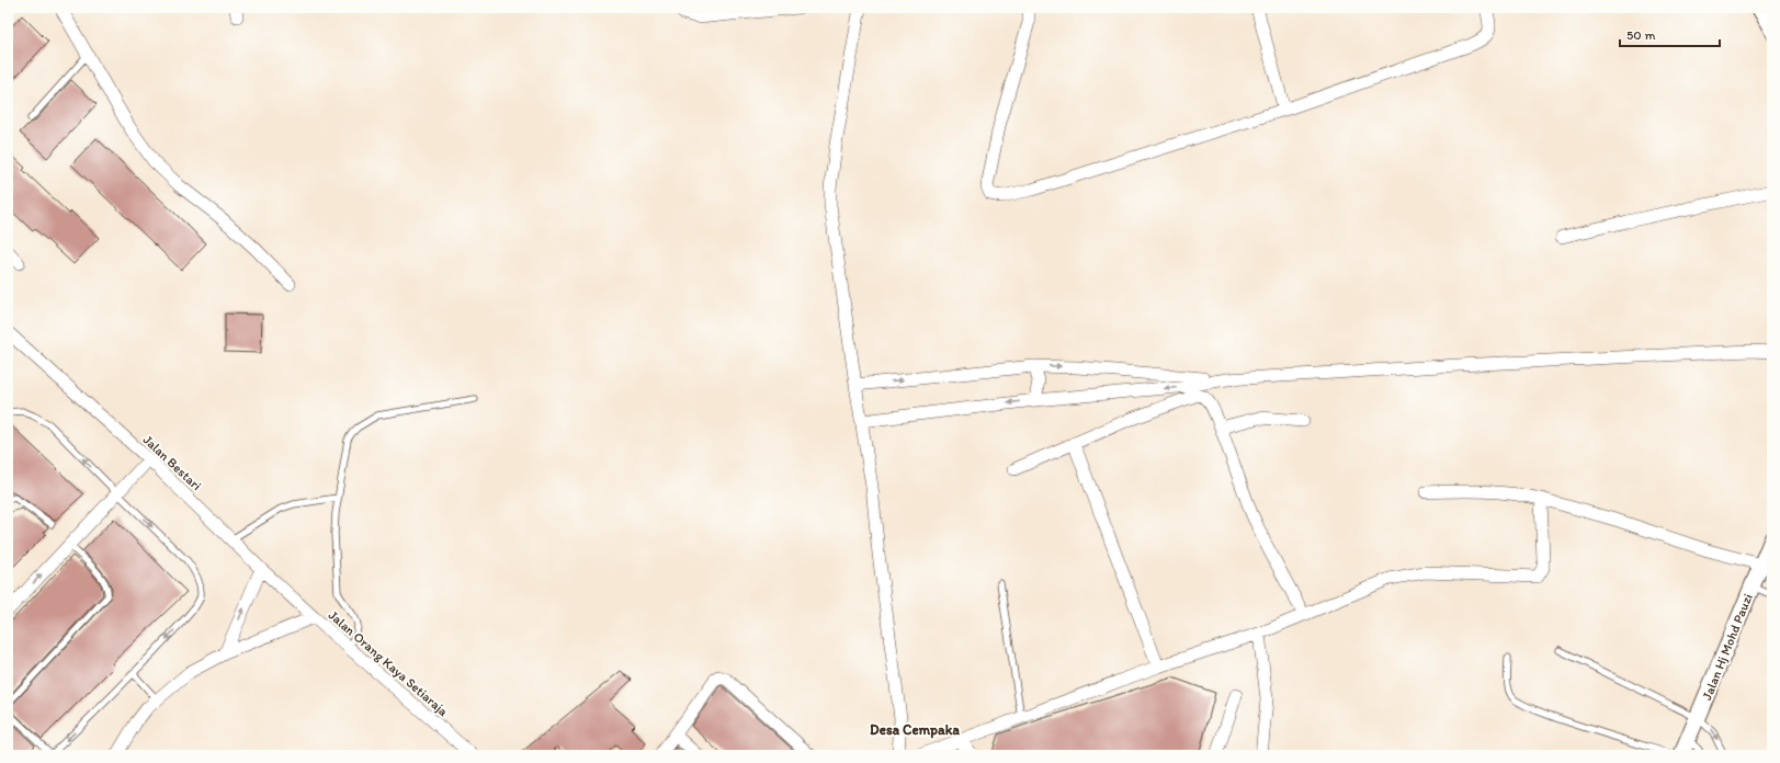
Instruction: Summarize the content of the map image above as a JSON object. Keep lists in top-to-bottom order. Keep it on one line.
{"streets":{"street":["Jalan Bestari","Jalan Hj Mohd Pauzi","Jalan Orang Kaya Setiaraja"]},"crossings":[["Jalan Bestari","Jalan Orang Kaya Setiaraja"]],"districts":["Desa Cempaka"],"scale_bar":"50 m"}
